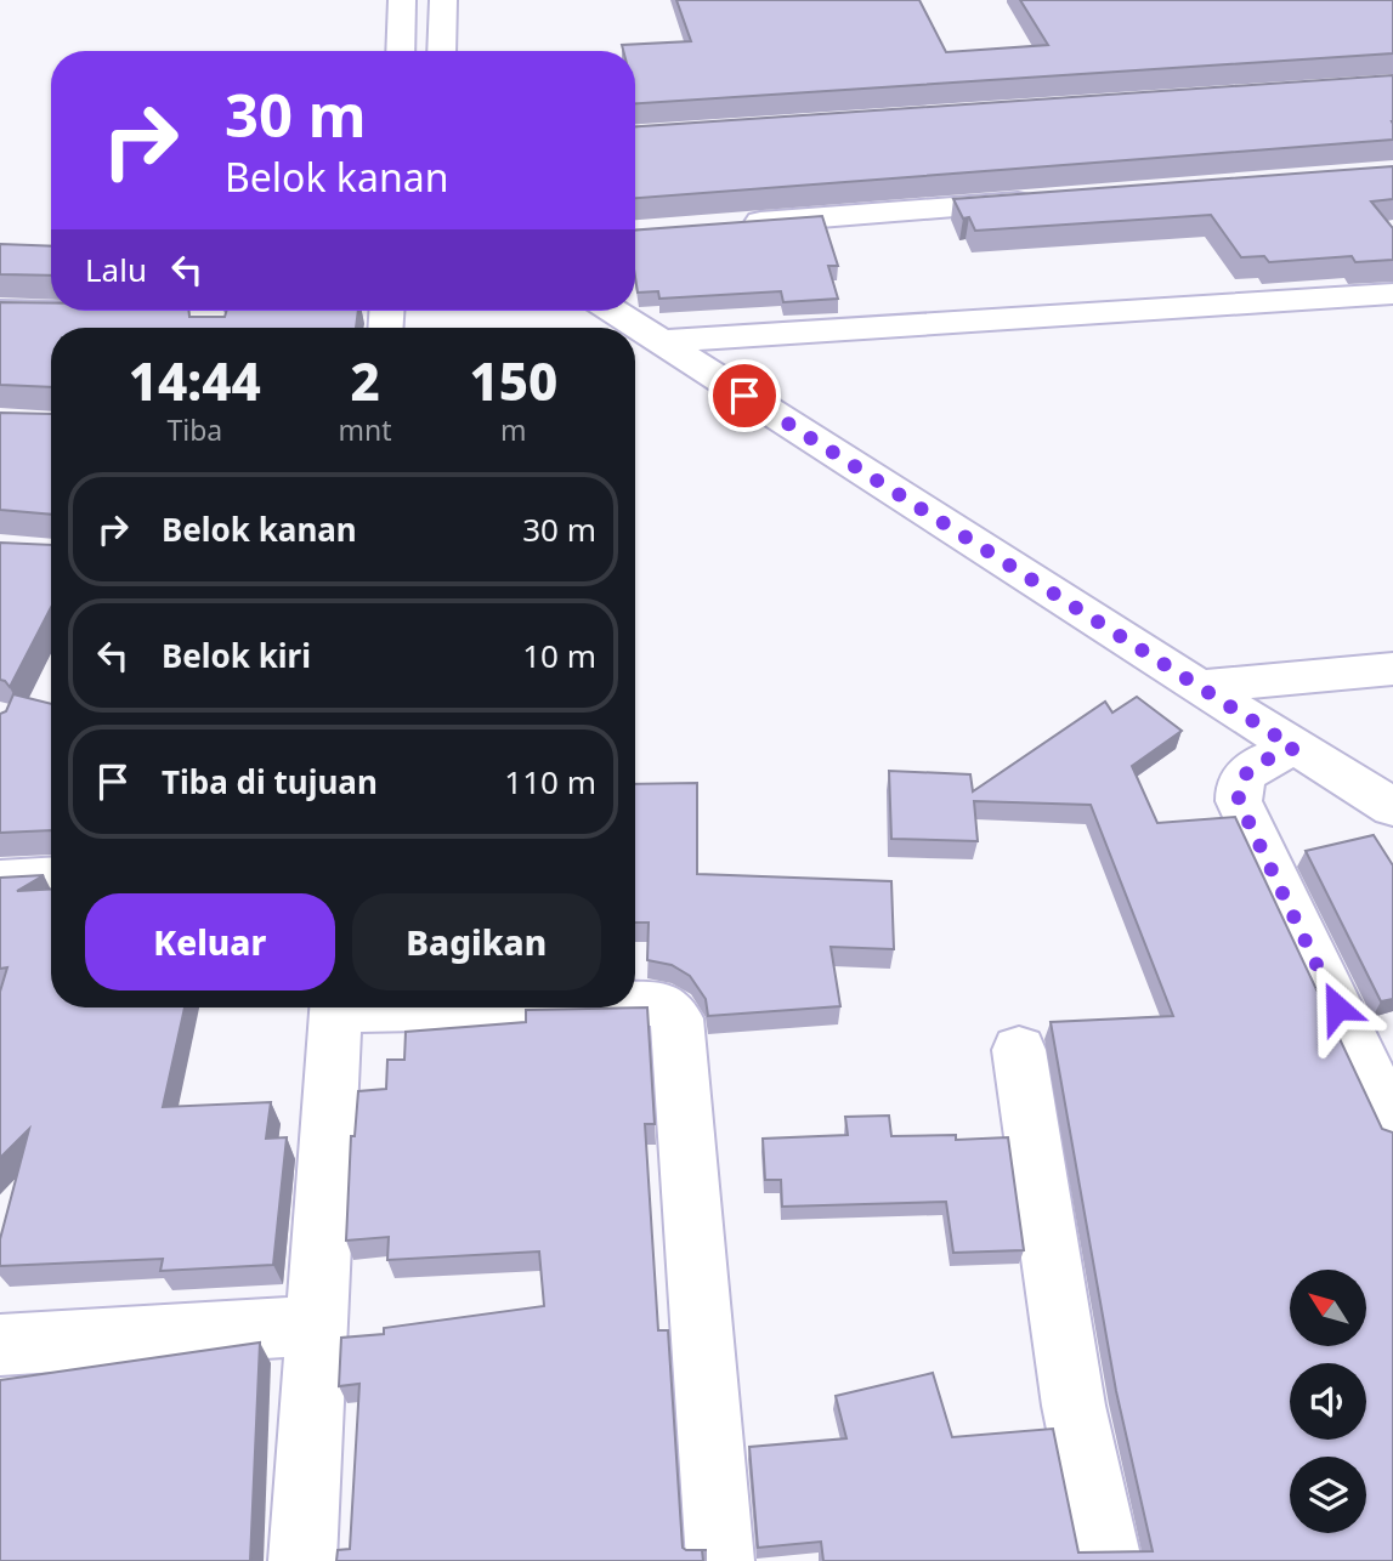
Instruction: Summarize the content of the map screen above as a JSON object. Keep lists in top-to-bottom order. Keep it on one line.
{"north":"top left","page":{"turn":["30 m","Belok kanan"],"then":"Lalu","eta":["14:44","Tiba","2","mnt","150","m"],"list":[{"name":"Belok kanan","value":"30 m"},{"name":"Belok kiri","value":"10 m"},{"name":"Tiba di tujuan","value":"110 m"}],"buttons":["Keluar","Bagikan"]}}
